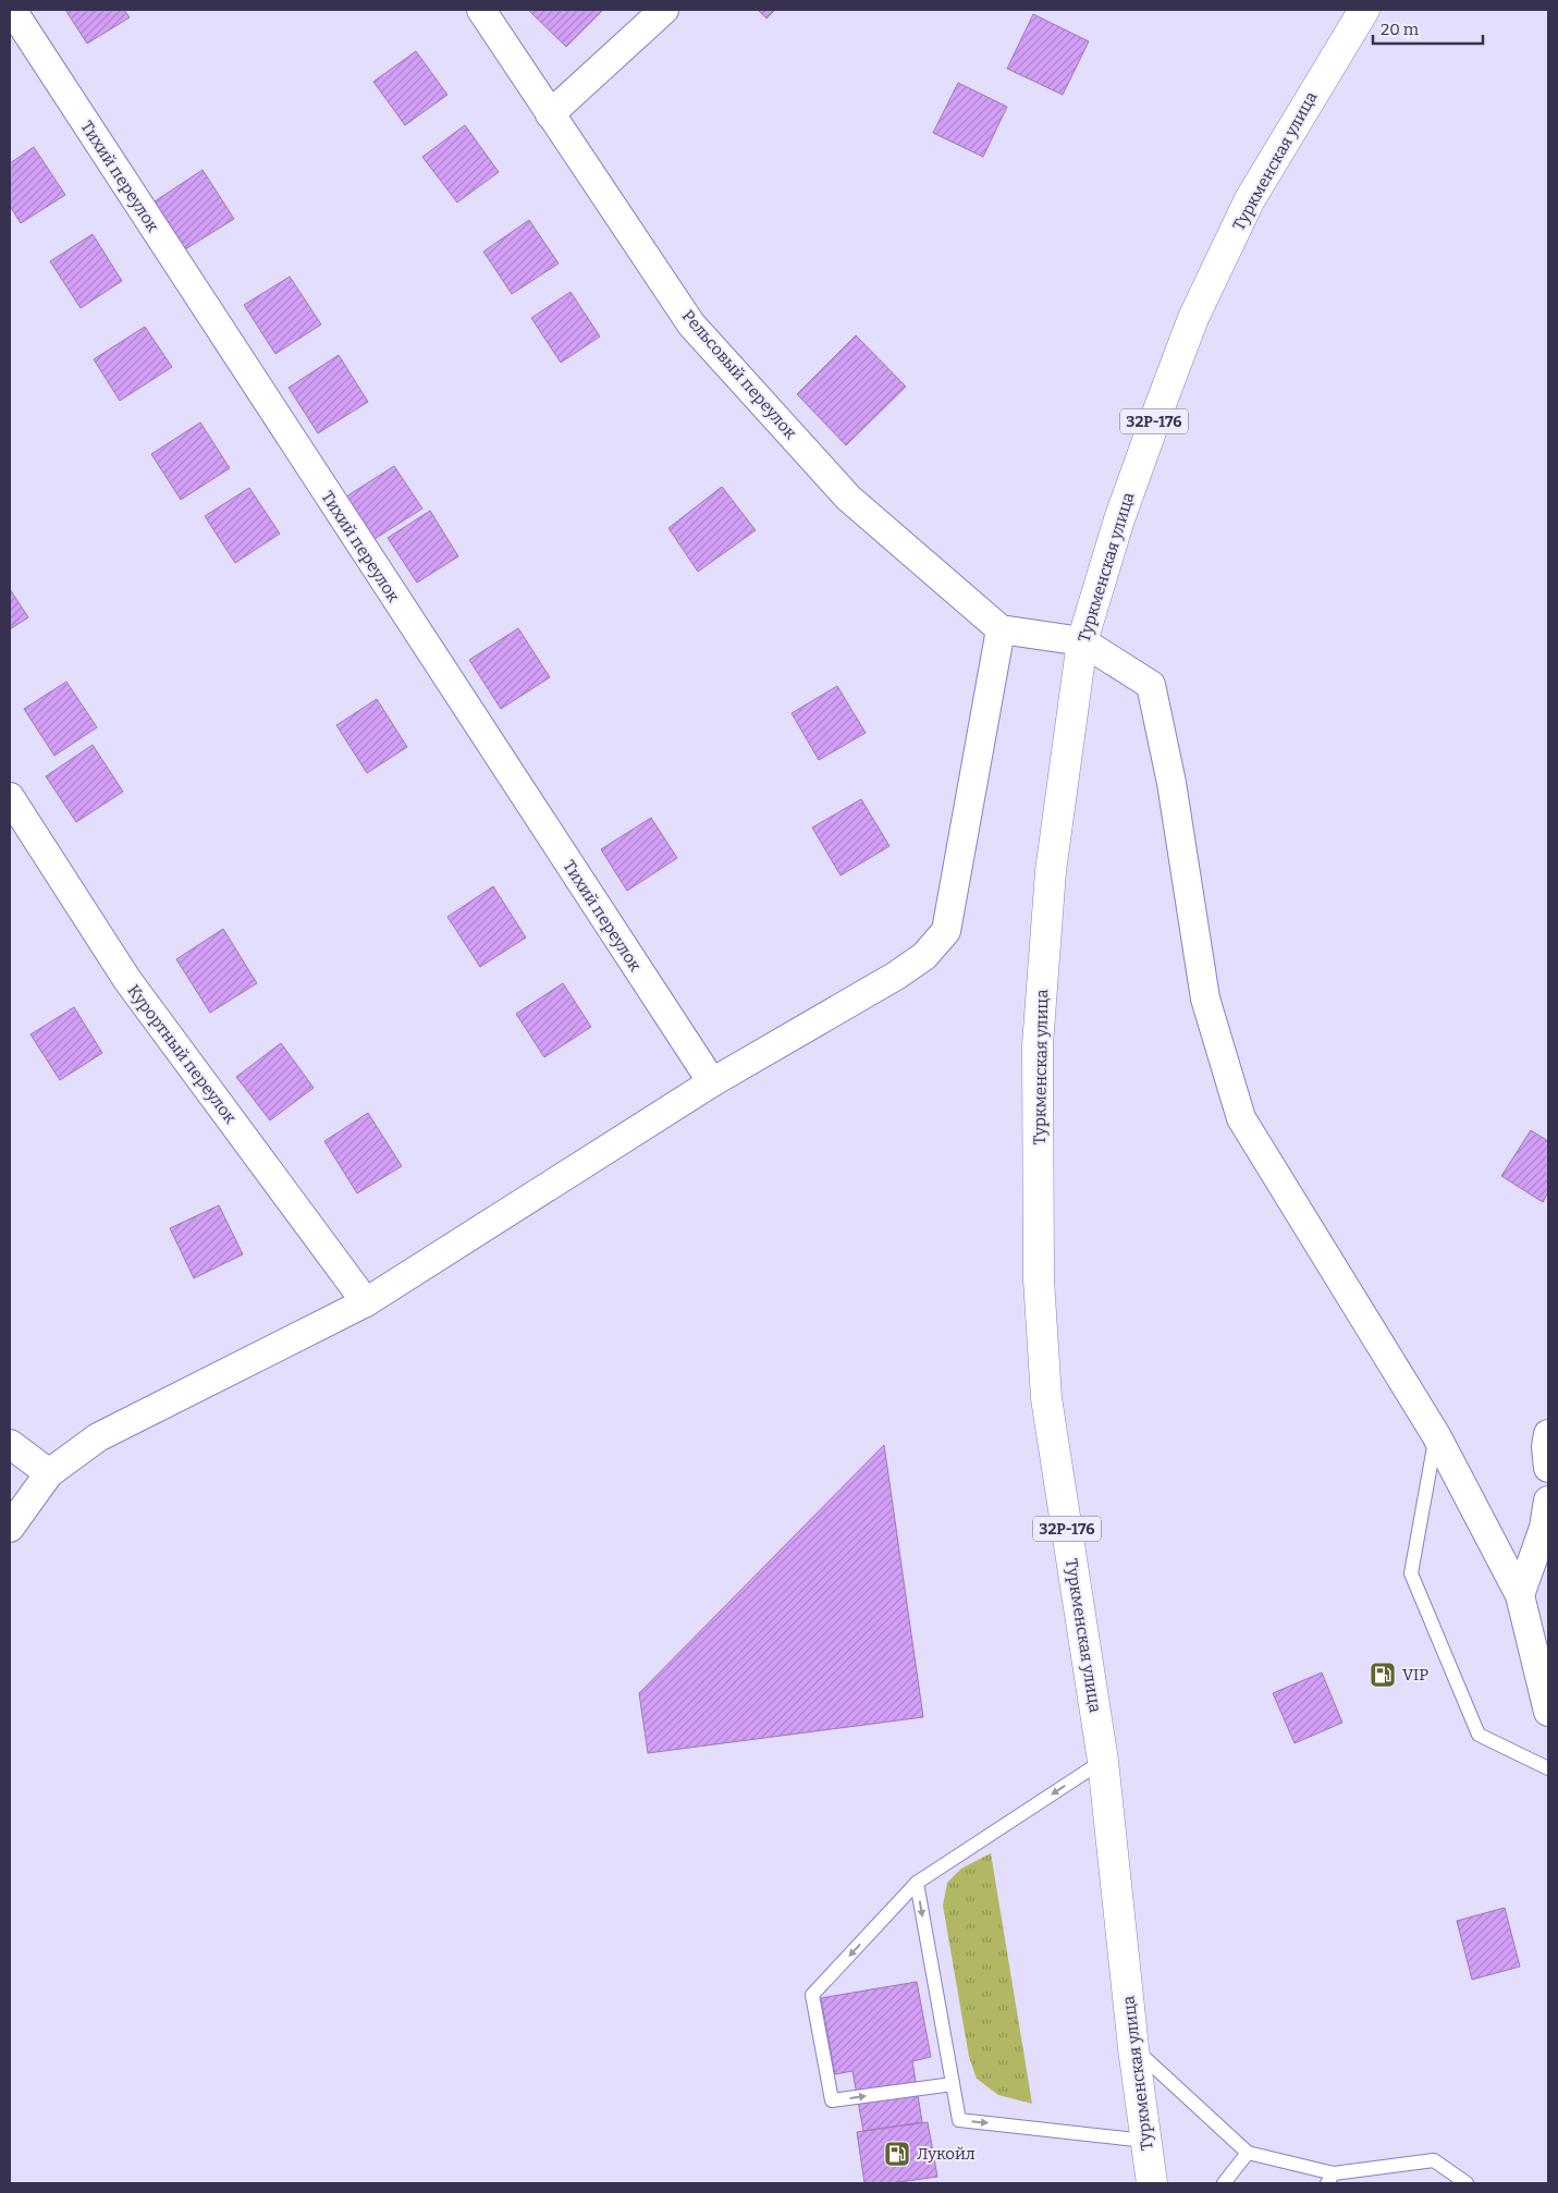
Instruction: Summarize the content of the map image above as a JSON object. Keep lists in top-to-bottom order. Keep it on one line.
{"streets":{"main road":["Туркменская улица","32Р-176"],"street":["Тихий переулок","Рельсовый переулок","Курортный переулок"]},"places":{"fuel station":["VIP","Лукойл"]},"scale_bar":"20 m"}
